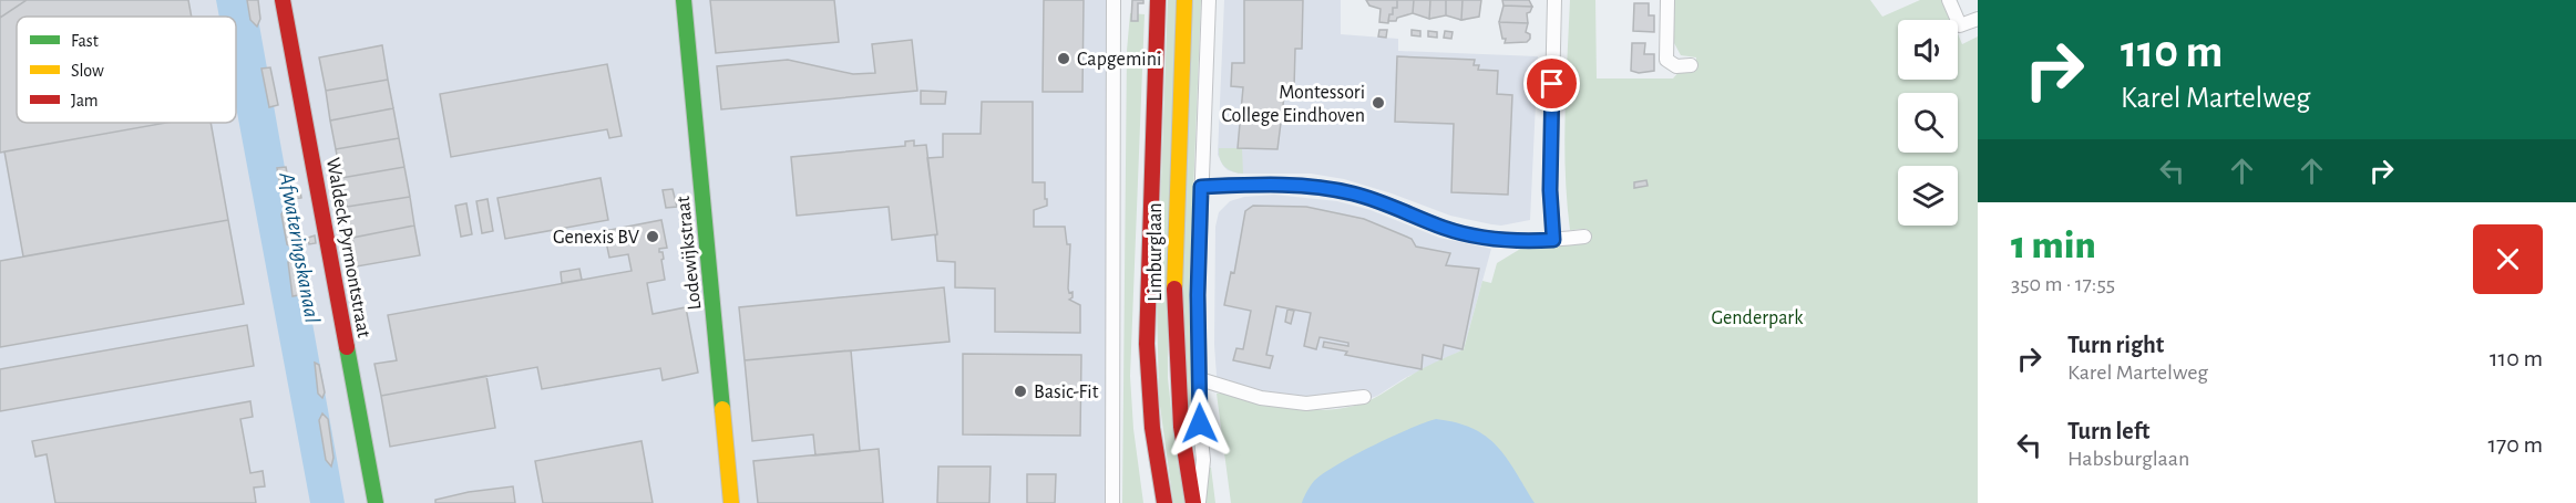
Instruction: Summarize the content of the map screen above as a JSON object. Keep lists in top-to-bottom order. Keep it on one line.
{"streets":{"street":["Waldeck Pyrmontstraat","Limburglaan","Lodewijkstraat"]},"water":["Afwateringskanaal"],"parks":["Genderpark"],"places":["Capgemini","Montessori College Eindhoven","Genexis BV","Basic-Fit"],"legend":["Fast","Slow","Jam"],"page":{"turn":["110 m","Karel Martelweg"],"heading":["1 min","350 m · 17:55"],"list":[{"name":"Turn right","note":"Karel Martelweg","value":"110 m"},{"name":"Turn left","note":"Habsburglaan","value":"170 m"}]}}
